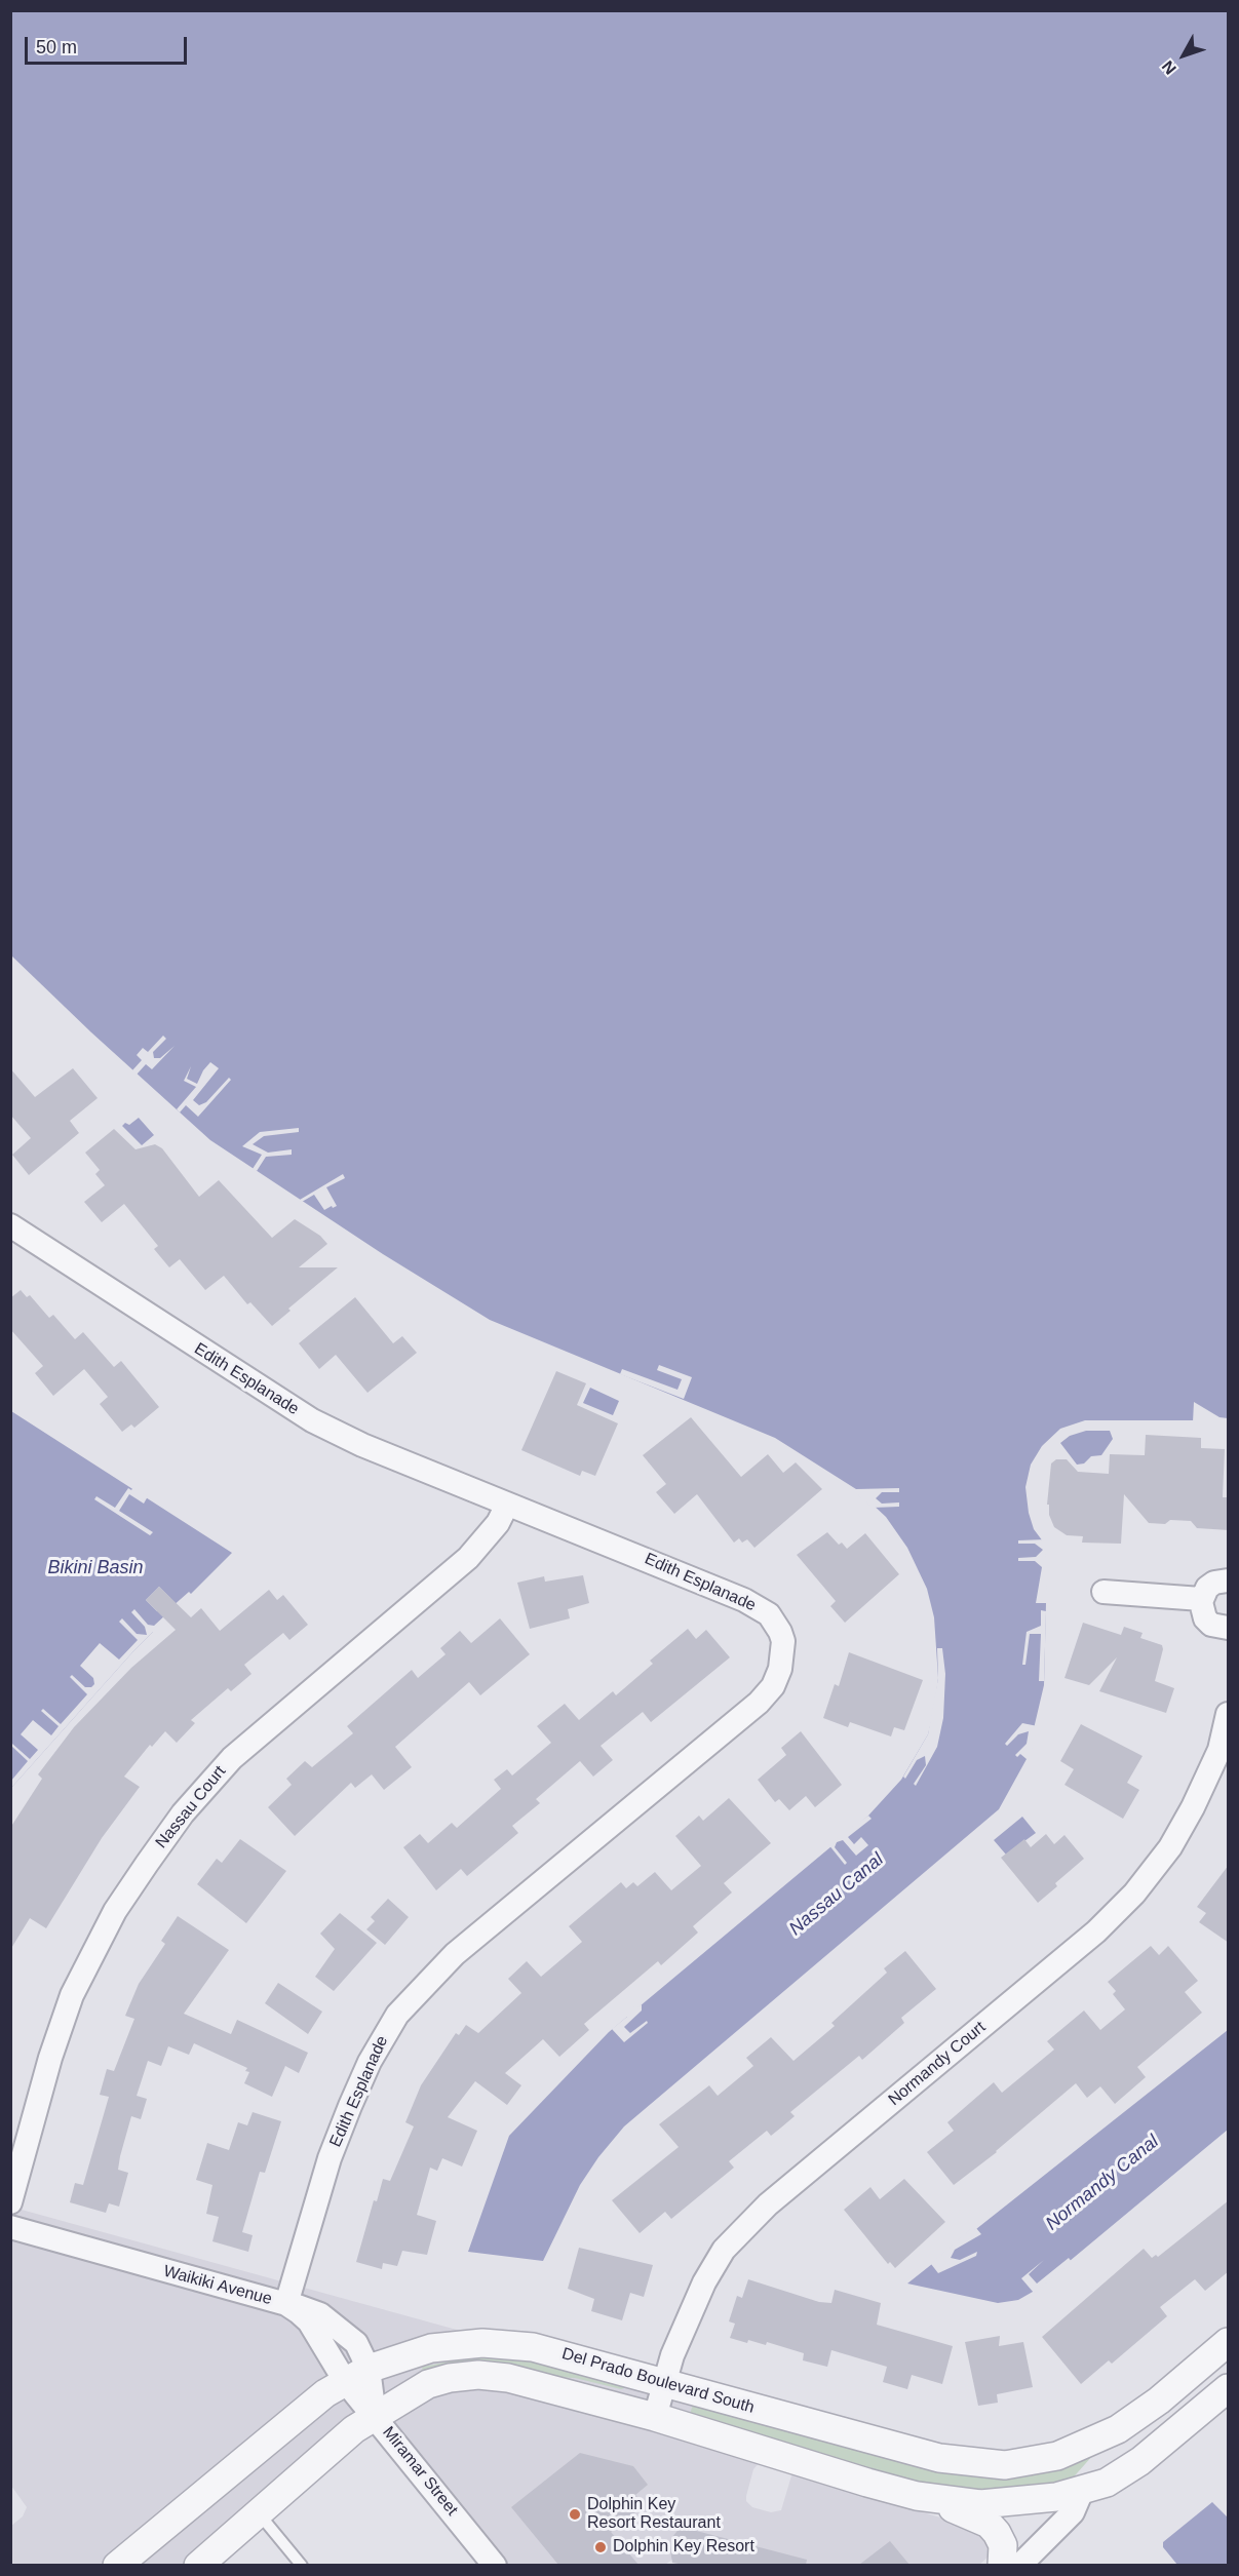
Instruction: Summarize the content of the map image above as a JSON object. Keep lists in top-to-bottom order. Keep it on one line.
{"streets":{"street":["Edith Esplanade","Nassau Court","Normandy Court","Waikiki Avenue","Del Prado Boulevard South","Miramar Street"]},"crossings":[["Edith Esplanade","Nassau Court"],["Edith Esplanade","Waikiki Avenue"],["Edith Esplanade","Miramar Street"],["Normandy Court","Del Prado Boulevard South"],["Waikiki Avenue","Miramar Street"],["Del Prado Boulevard South","Miramar Street"]],"water":["Bikini Basin","Nassau Canal","Normandy Canal"],"places":["Dolphin Key Resort Restaurant","Dolphin Key Resort"],"scale_bar":"50 m","north":"bottom left"}
